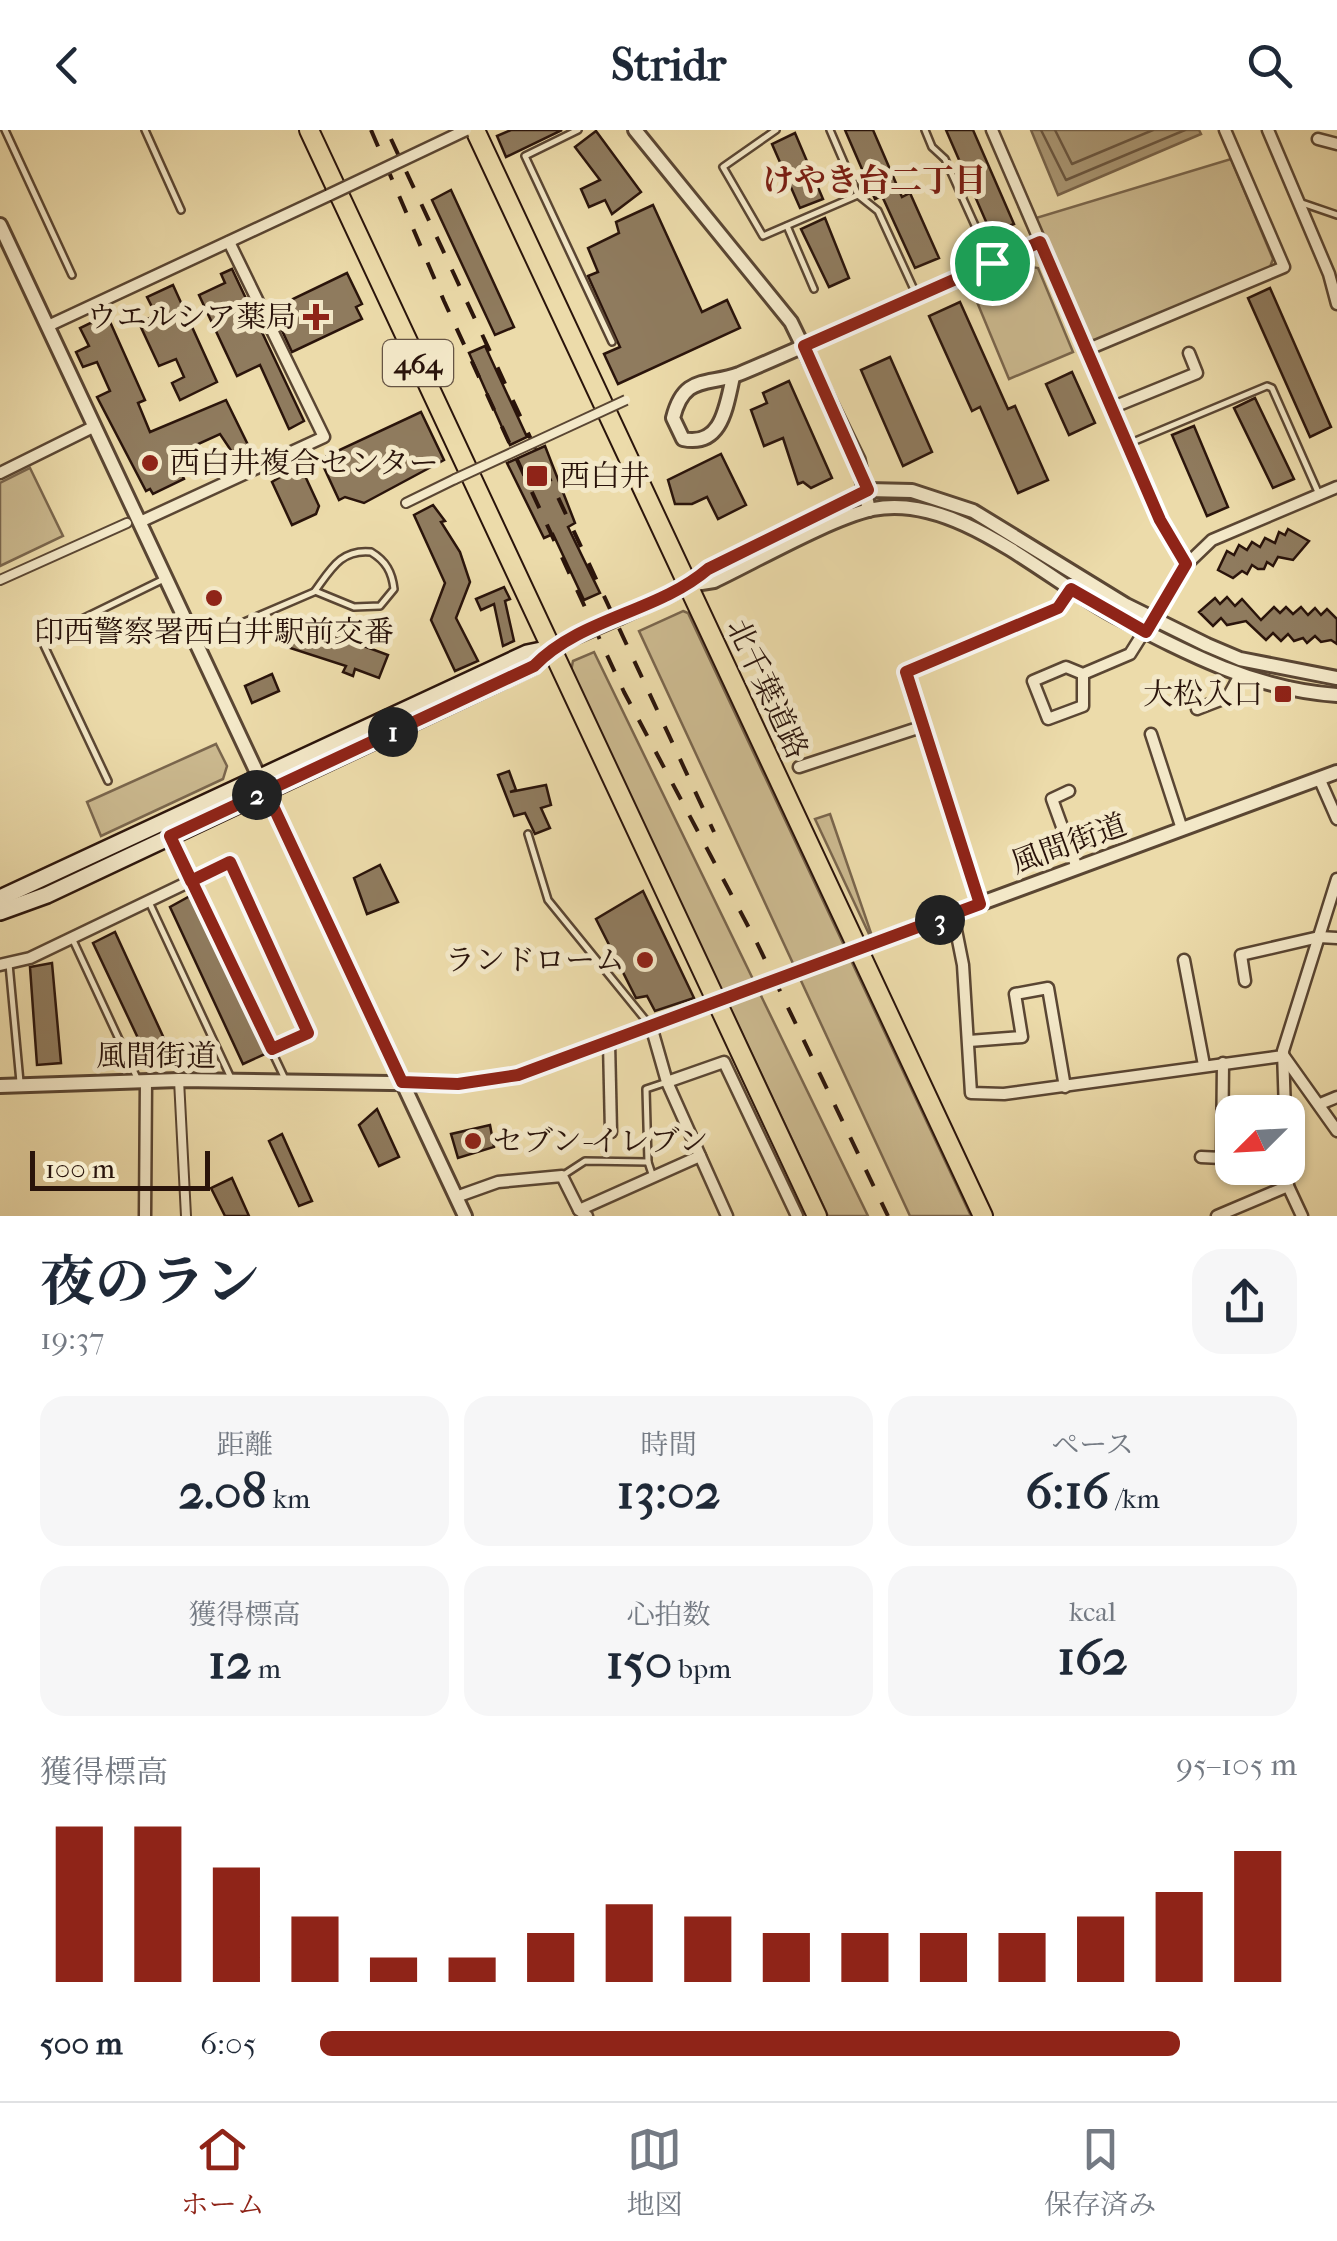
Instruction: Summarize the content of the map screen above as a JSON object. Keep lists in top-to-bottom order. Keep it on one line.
{"streets":{"highway":["464","北千葉道路"],"street":["風間街道"]},"districts":["けやき台二丁目"],"places":{"health":["ウエルシア薬局"],"other":["西白井複合センター","印西警察署西白井駅前交番","ランドローム","セブン-イレブン"],"transit":["西白井","大松入口"]},"scale_bar":"100 m","north":"bottom left","page":{"header":"Stridr","pins":["1","2","3"],"scale":"100 m","heading":["夜のラン","19:37"],"stats":[["距離","2.08 km"],["時間","13:02"],["ペース","6:16 /km"],["獲得標高","12 m"],["心拍数","150 bpm"],["kcal","162"]],"chart":["獲得標高","95–105 m"],"list":[{"name":"500 m","note":"6:05"}],"tabs":["ホーム","地図","保存済み"]}}
